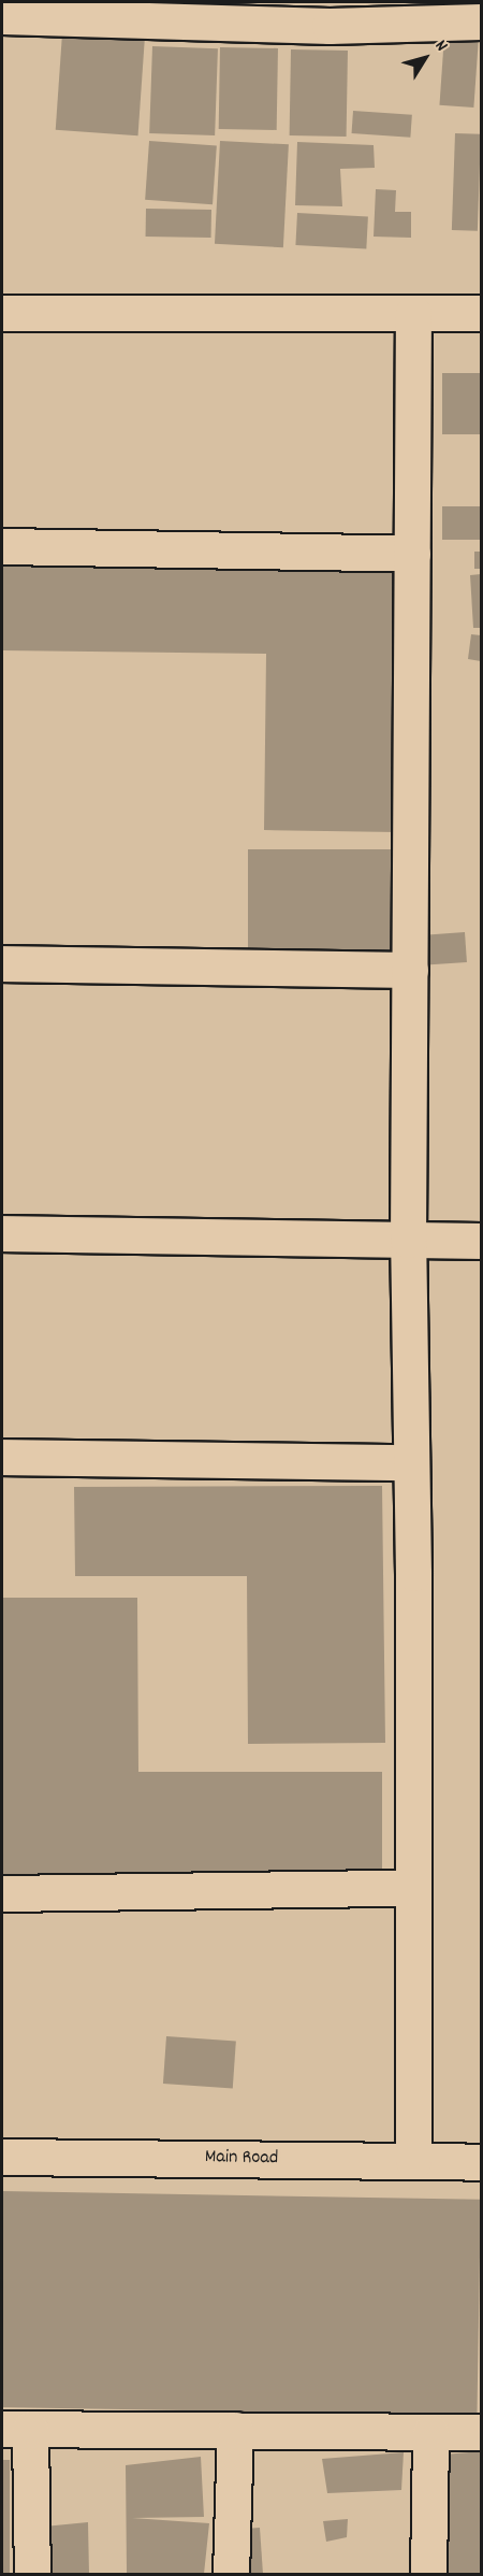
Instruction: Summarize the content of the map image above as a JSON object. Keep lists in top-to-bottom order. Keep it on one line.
{"streets":{"street":["Main Road"]},"north":"top right"}
